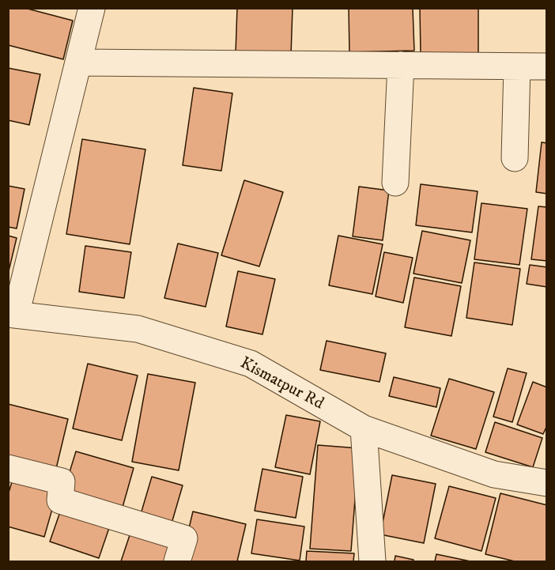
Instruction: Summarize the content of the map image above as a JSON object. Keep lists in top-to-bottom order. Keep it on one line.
{"streets":{"street":["Kismatpur Rd"]}}
